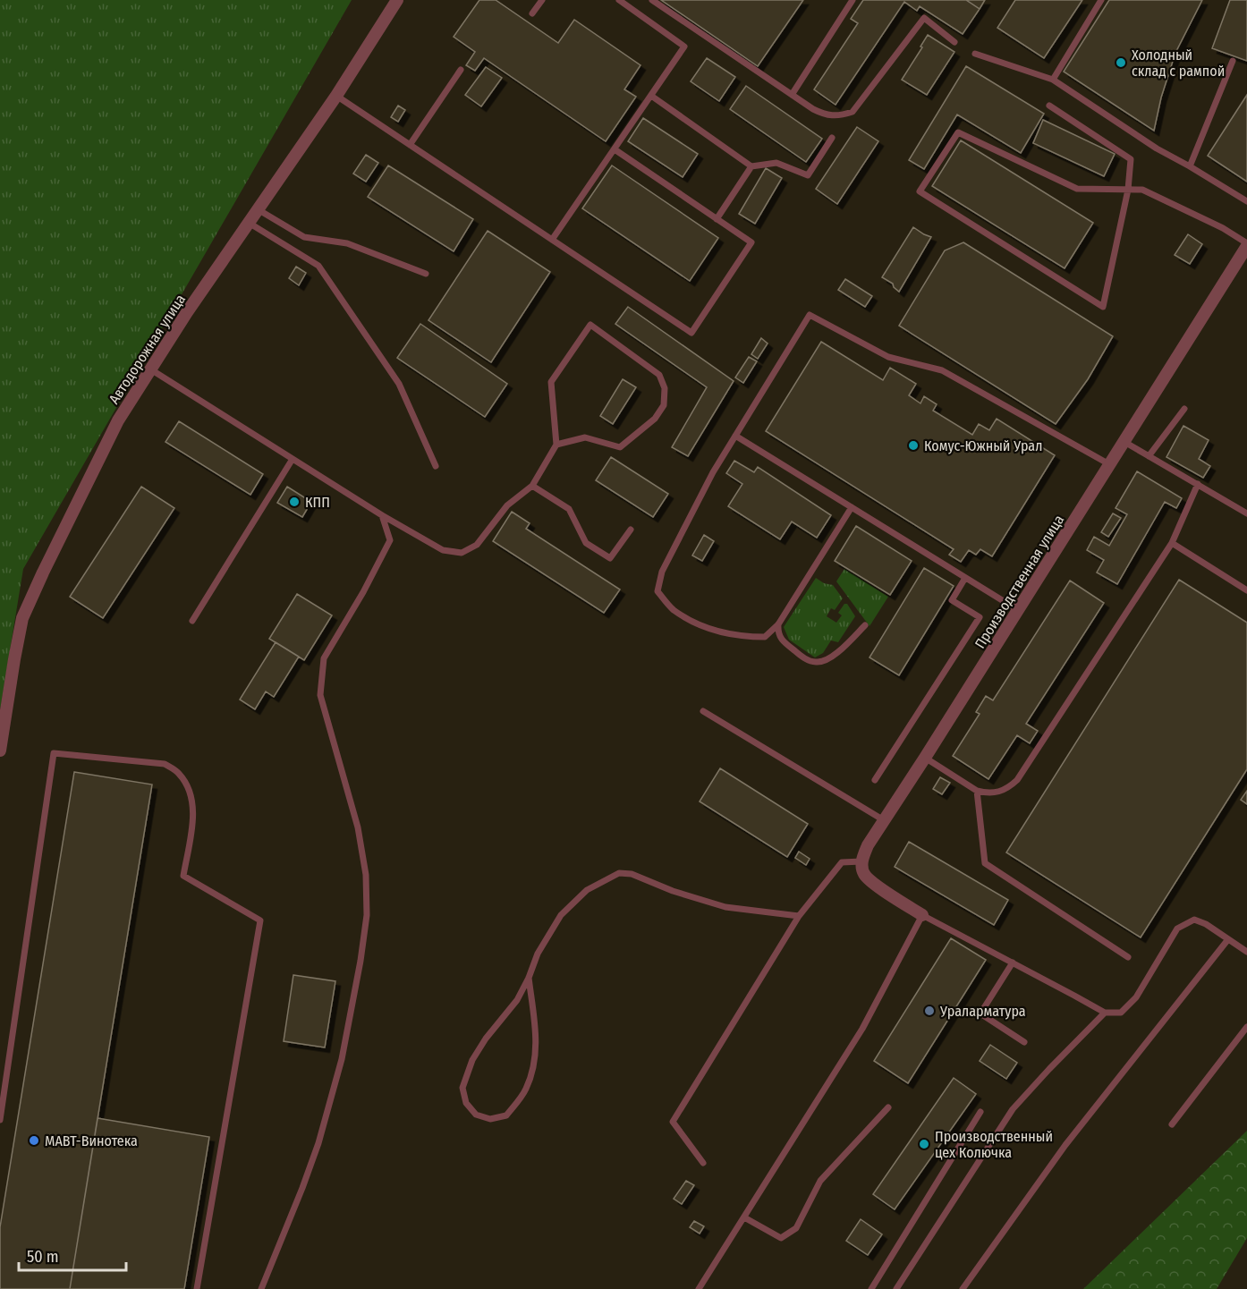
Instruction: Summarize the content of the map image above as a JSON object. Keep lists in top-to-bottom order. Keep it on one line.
{"streets":{"street":["Автодорожная улица","Производственная улица"]},"places":["Холодный склад с рампой","Комус-Южный Урал","КПП","Ураларматура","МАВТ-Винотека","Производственный цех Колючка"],"scale_bar":"50 m"}
